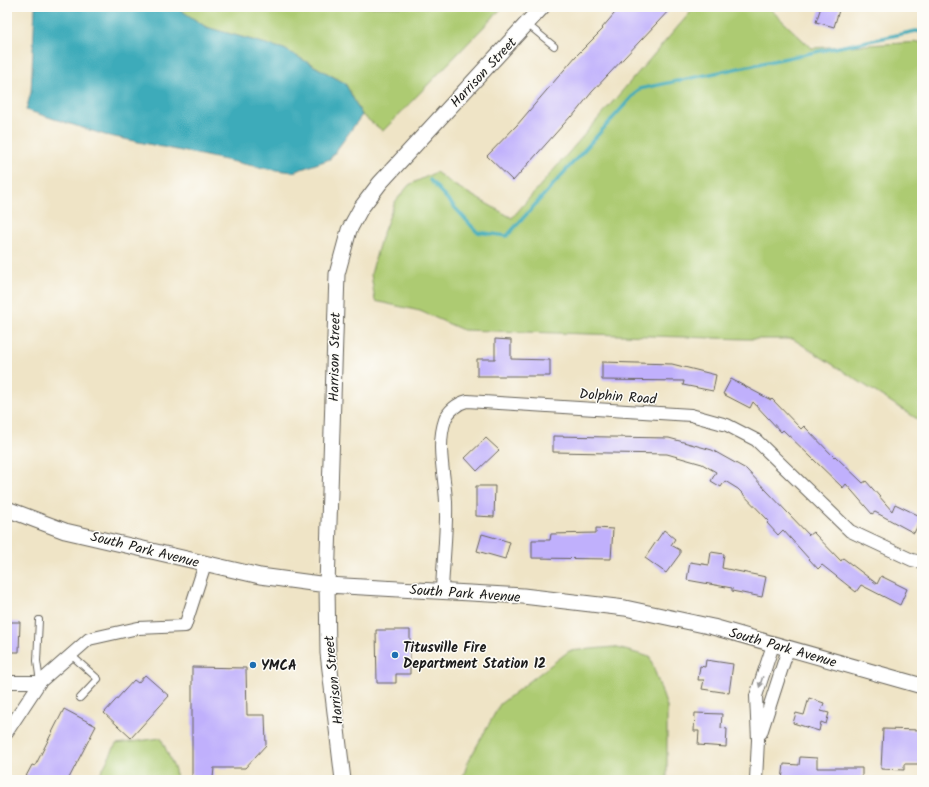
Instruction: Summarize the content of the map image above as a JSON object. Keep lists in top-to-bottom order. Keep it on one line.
{"streets":{"street":["Harrison Street","Dolphin Road","South Park Avenue"]},"crossings":[["Harrison Street","South Park Avenue"],["Dolphin Road","South Park Avenue"]],"places":["Titusville Fire Department Station 12","YMCA"]}
